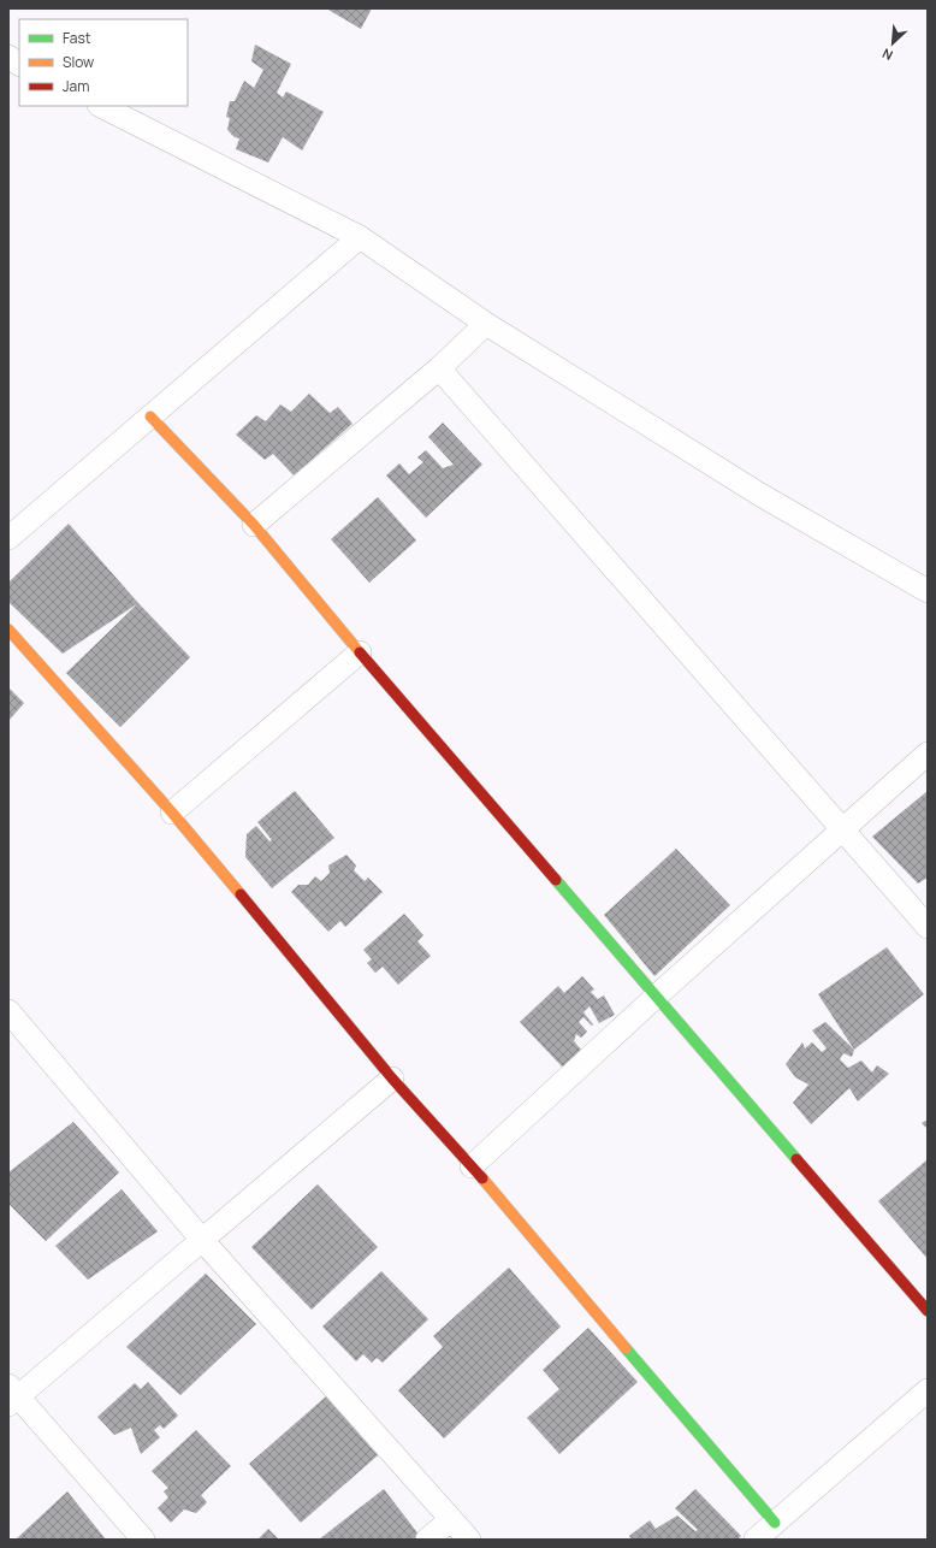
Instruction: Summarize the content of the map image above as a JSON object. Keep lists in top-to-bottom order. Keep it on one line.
{"legend":["Fast","Slow","Jam"],"north":"bottom left"}
